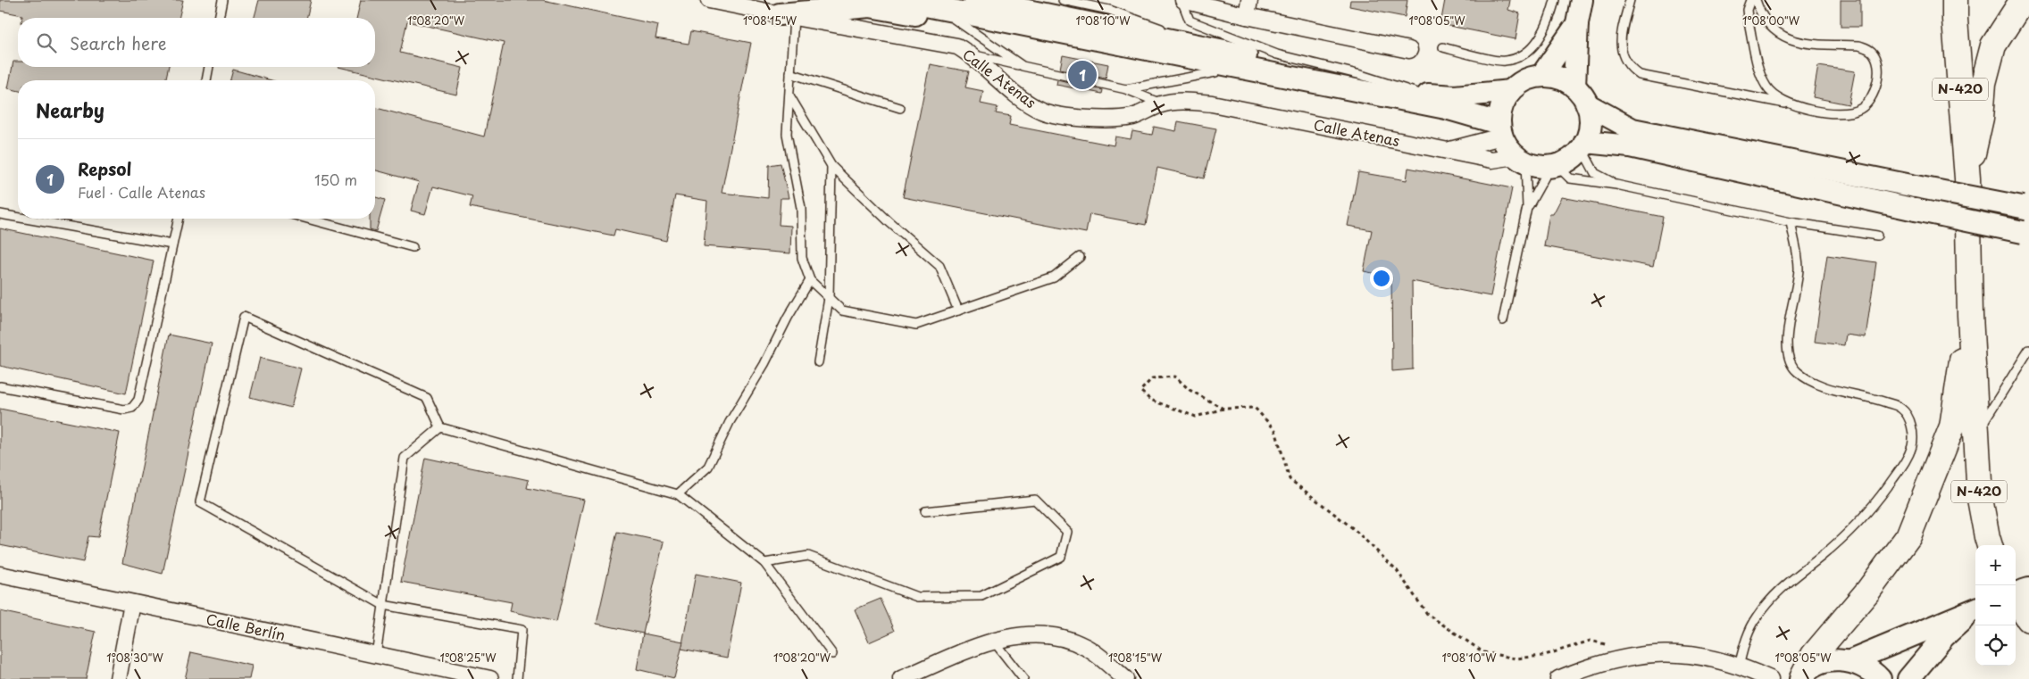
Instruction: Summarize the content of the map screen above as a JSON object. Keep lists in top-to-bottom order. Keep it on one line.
{"streets":{"highway":["N-420"],"street":["Calle Atenas","Calle Berlín"]},"page":{"search":"Search here","pins":"1","heading":"Nearby","list":[{"mark":"1","name":"Repsol","note":"Fuel · Calle Atenas","value":"150 m"}],"map_buttons":["+","−"]},"coordinates":["1°08'20\"W","1°08'15\"W","1°08'10\"W","1°08'05\"W","1°08'00\"W","1°08'30\"W","1°08'25\"W"]}
